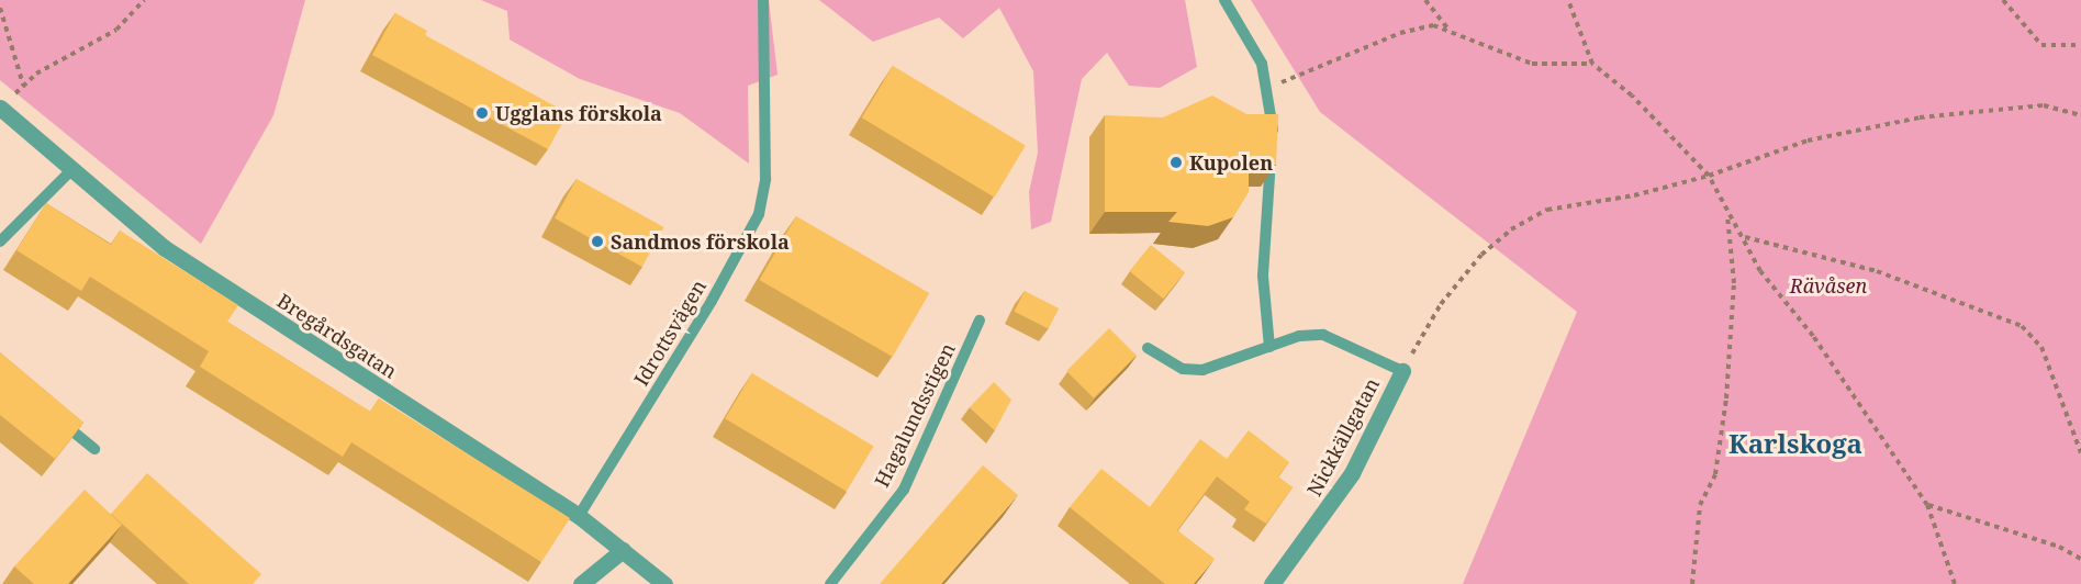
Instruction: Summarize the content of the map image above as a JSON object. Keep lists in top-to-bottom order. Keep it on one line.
{"streets":{"street":["Bregårdsgatan","Nickkällgatan"],"lane":["Idrottsvägen","Hagalundsstigen"]},"crossings":[["Idrottsvägen","Bregårdsgatan"]],"districts":["Karlskoga"],"parks":["Rävåsen"],"places":["Ugglans förskola","Kupolen","Sandmos förskola"]}
